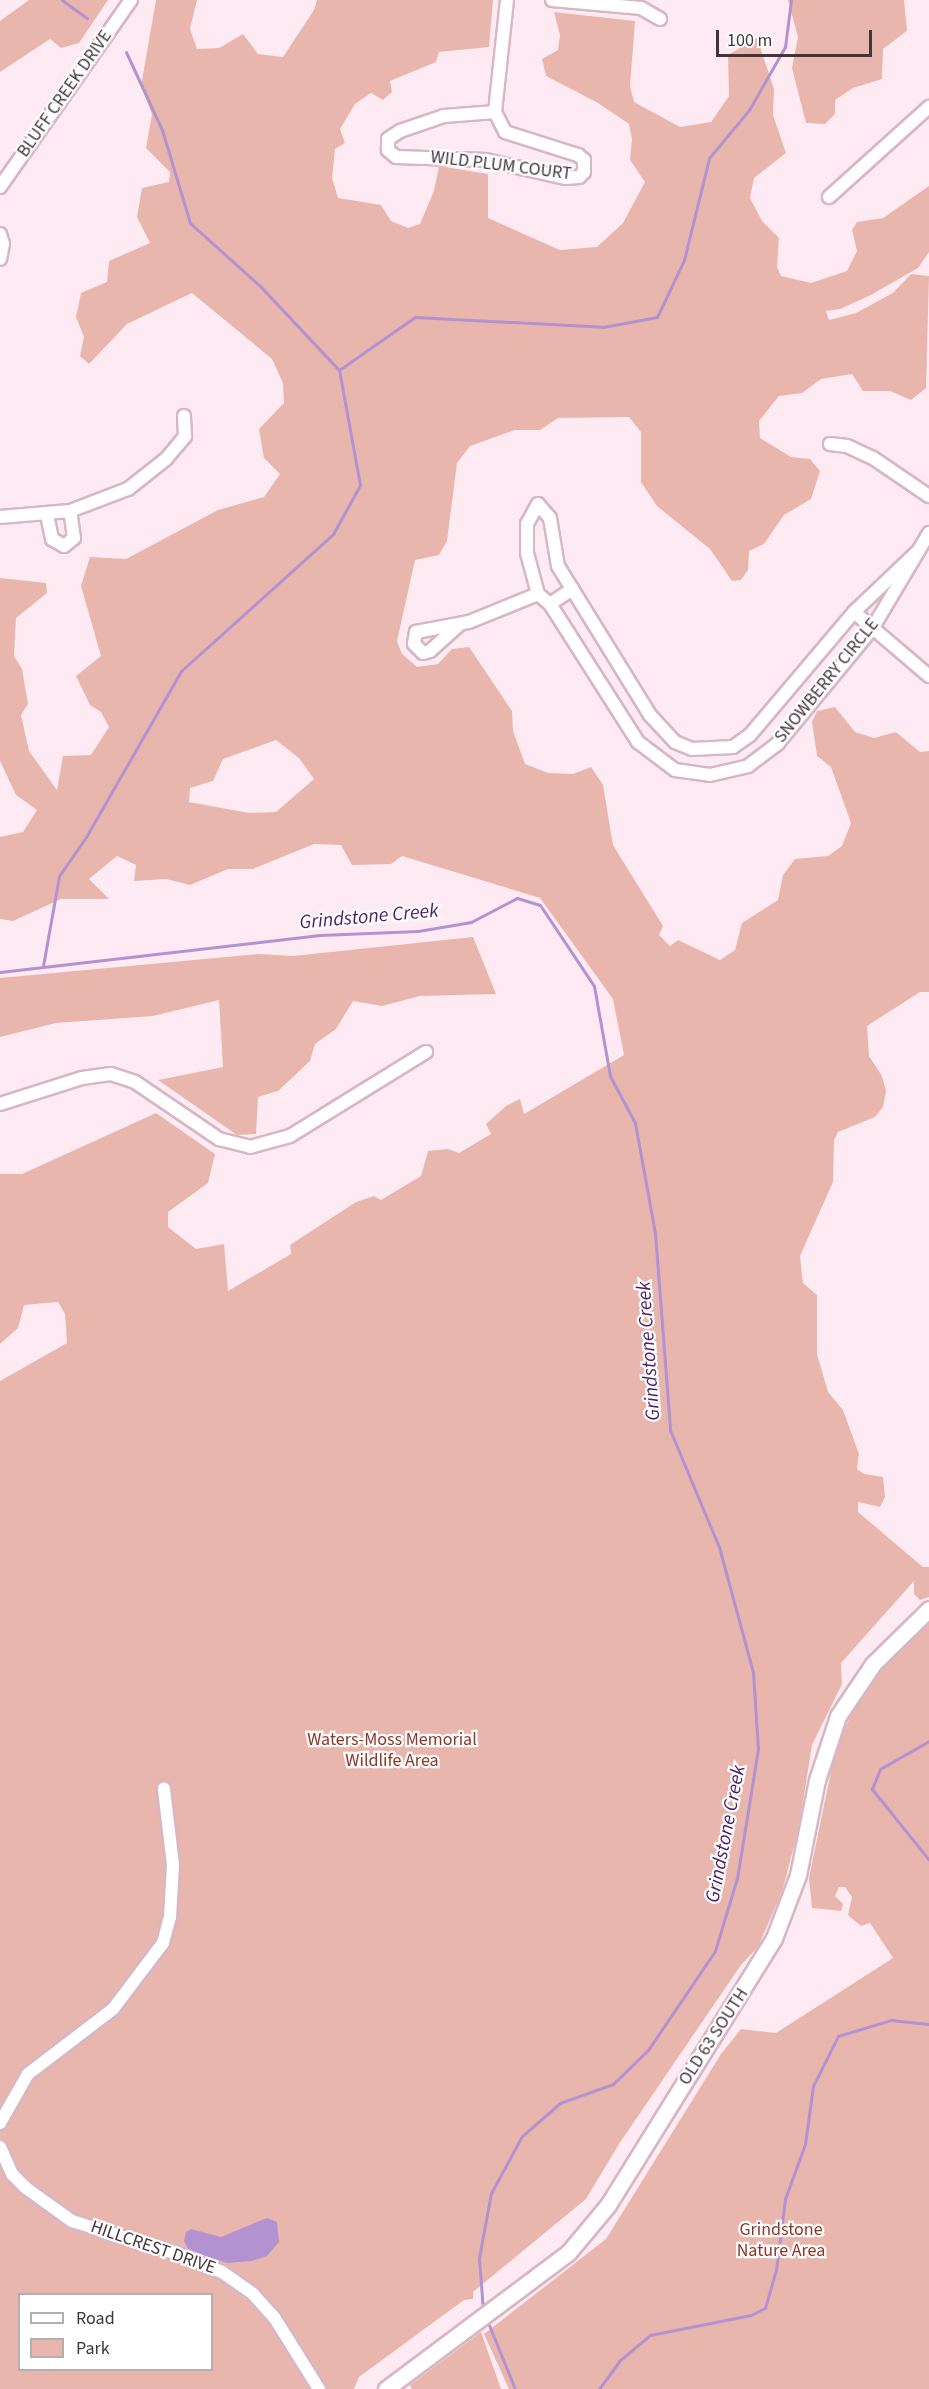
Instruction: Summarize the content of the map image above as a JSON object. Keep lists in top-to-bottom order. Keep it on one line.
{"streets":{"main road":["OLD 63 SOUTH"],"street":["BLUFF CREEK DRIVE","WILD PLUM COURT","SNOWBERRY CIRCLE","HILLCREST DRIVE"]},"water":["Grindstone Creek"],"parks":["Waters-Moss Memorial Wildlife Area","Grindstone Nature Area"],"legend":["Road","Park"],"scale_bar":"100 m"}
